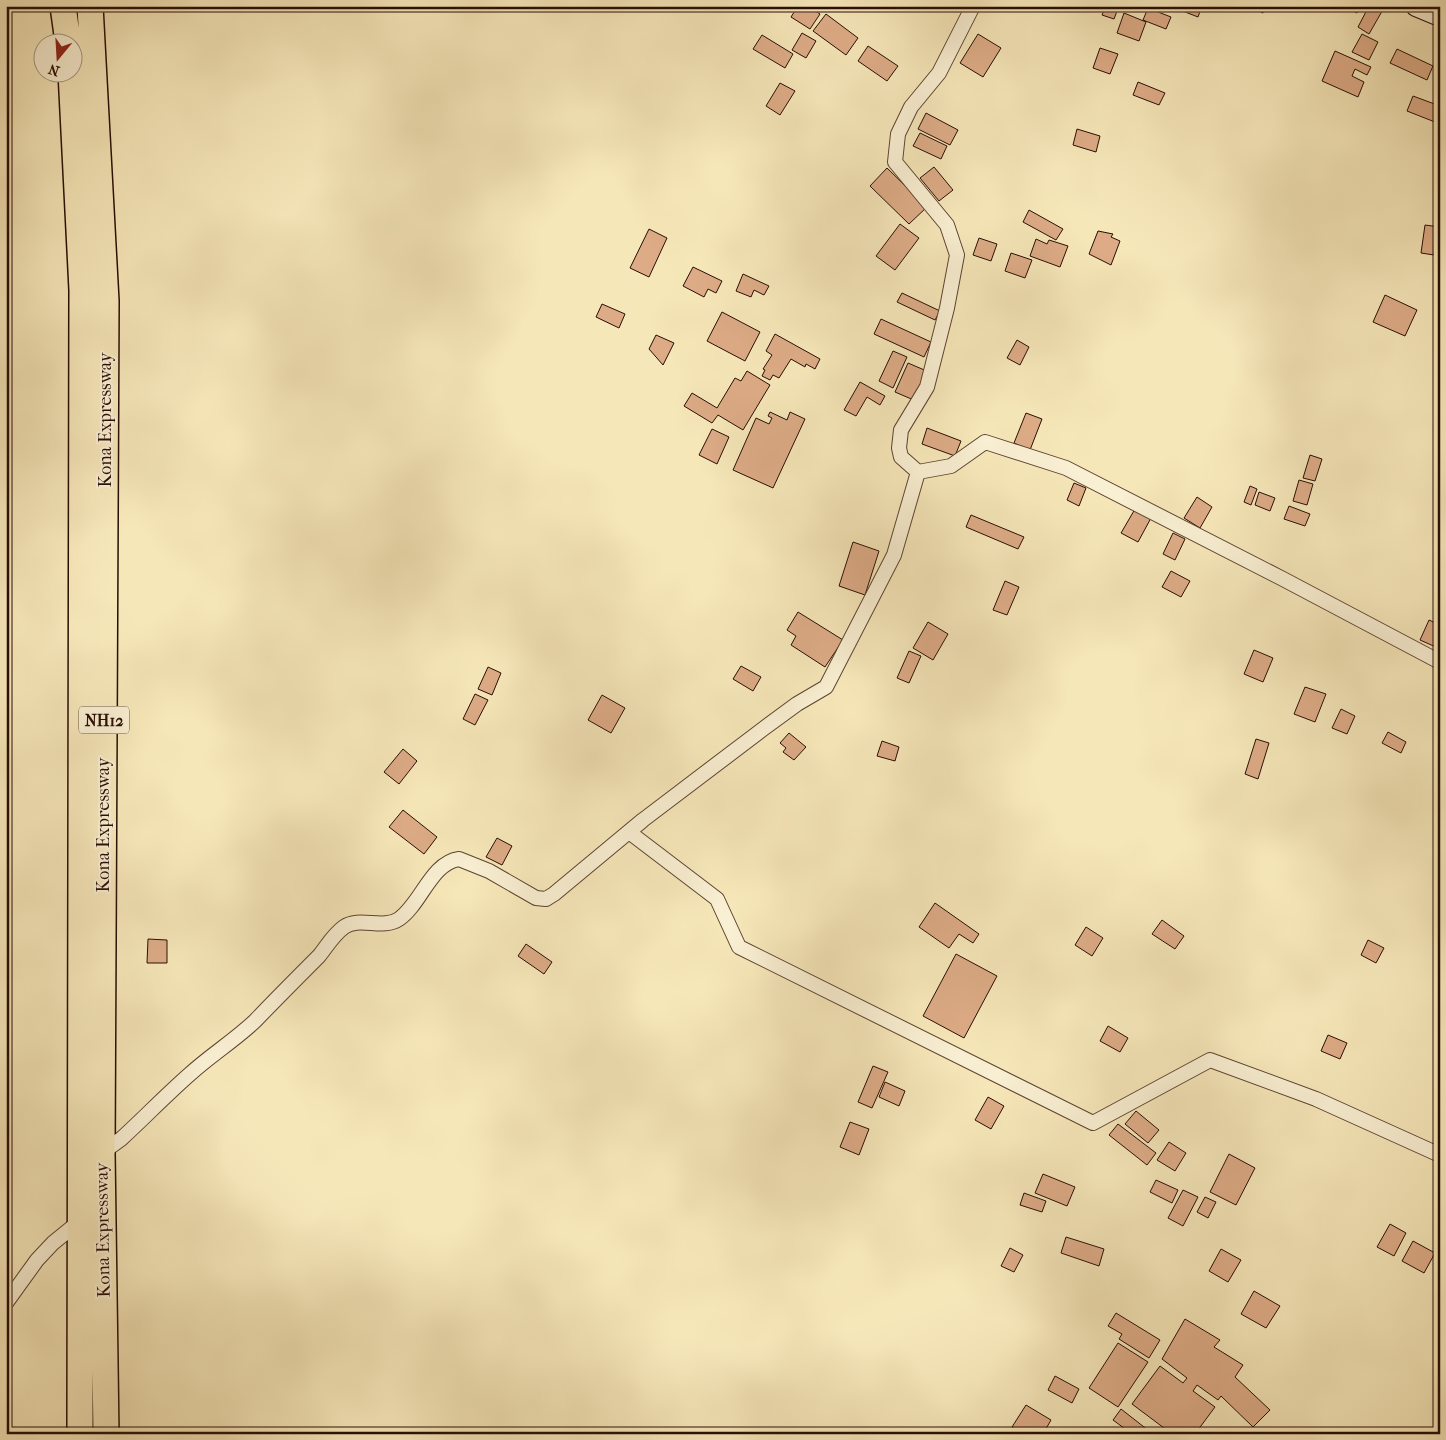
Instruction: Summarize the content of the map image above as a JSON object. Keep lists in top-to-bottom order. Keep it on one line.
{"streets":{"highway":["Kona Expressway","NH12"]},"north":"bottom"}
